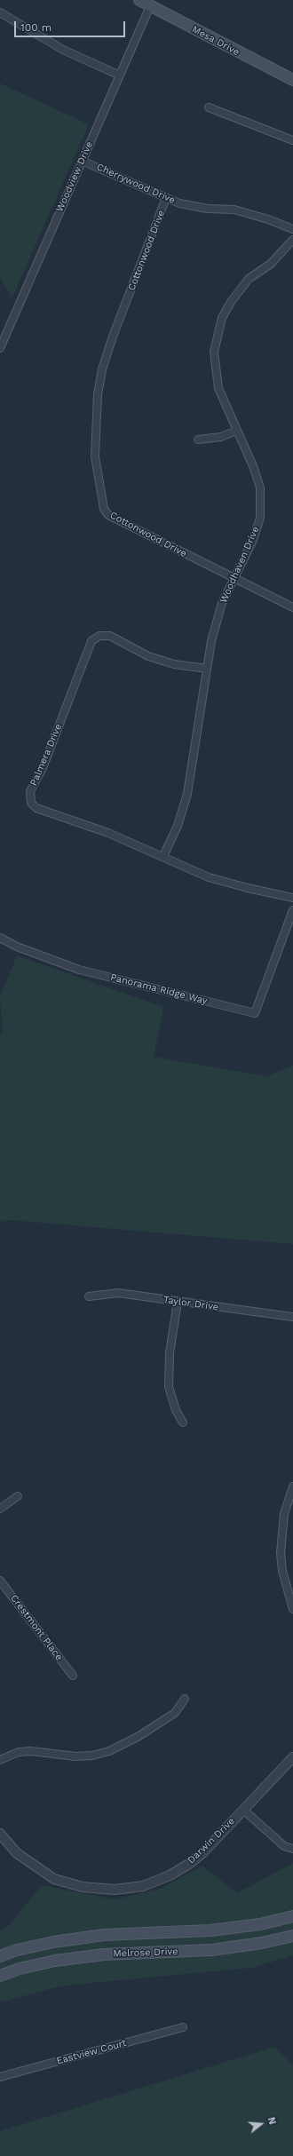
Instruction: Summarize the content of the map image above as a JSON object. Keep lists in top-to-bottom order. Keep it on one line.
{"streets":{"main road":["Mesa Drive","Melrose Drive"],"street":["Woodview Drive","Cherrywood Drive","Cottonwood Drive","Woodhaven Drive","Palmera Drive","Panorama Ridge Way","Taylor Drive","Crestmont Place","Darwin Drive","Eastview Court"]},"crossings":[["Mesa Drive","Woodview Drive"],["Woodview Drive","Cherrywood Drive"],["Cherrywood Drive","Cottonwood Drive"],["Cottonwood Drive","Woodhaven Drive"],["Woodhaven Drive","Palmera Drive"]],"scale_bar":"100 m","north":"right"}
